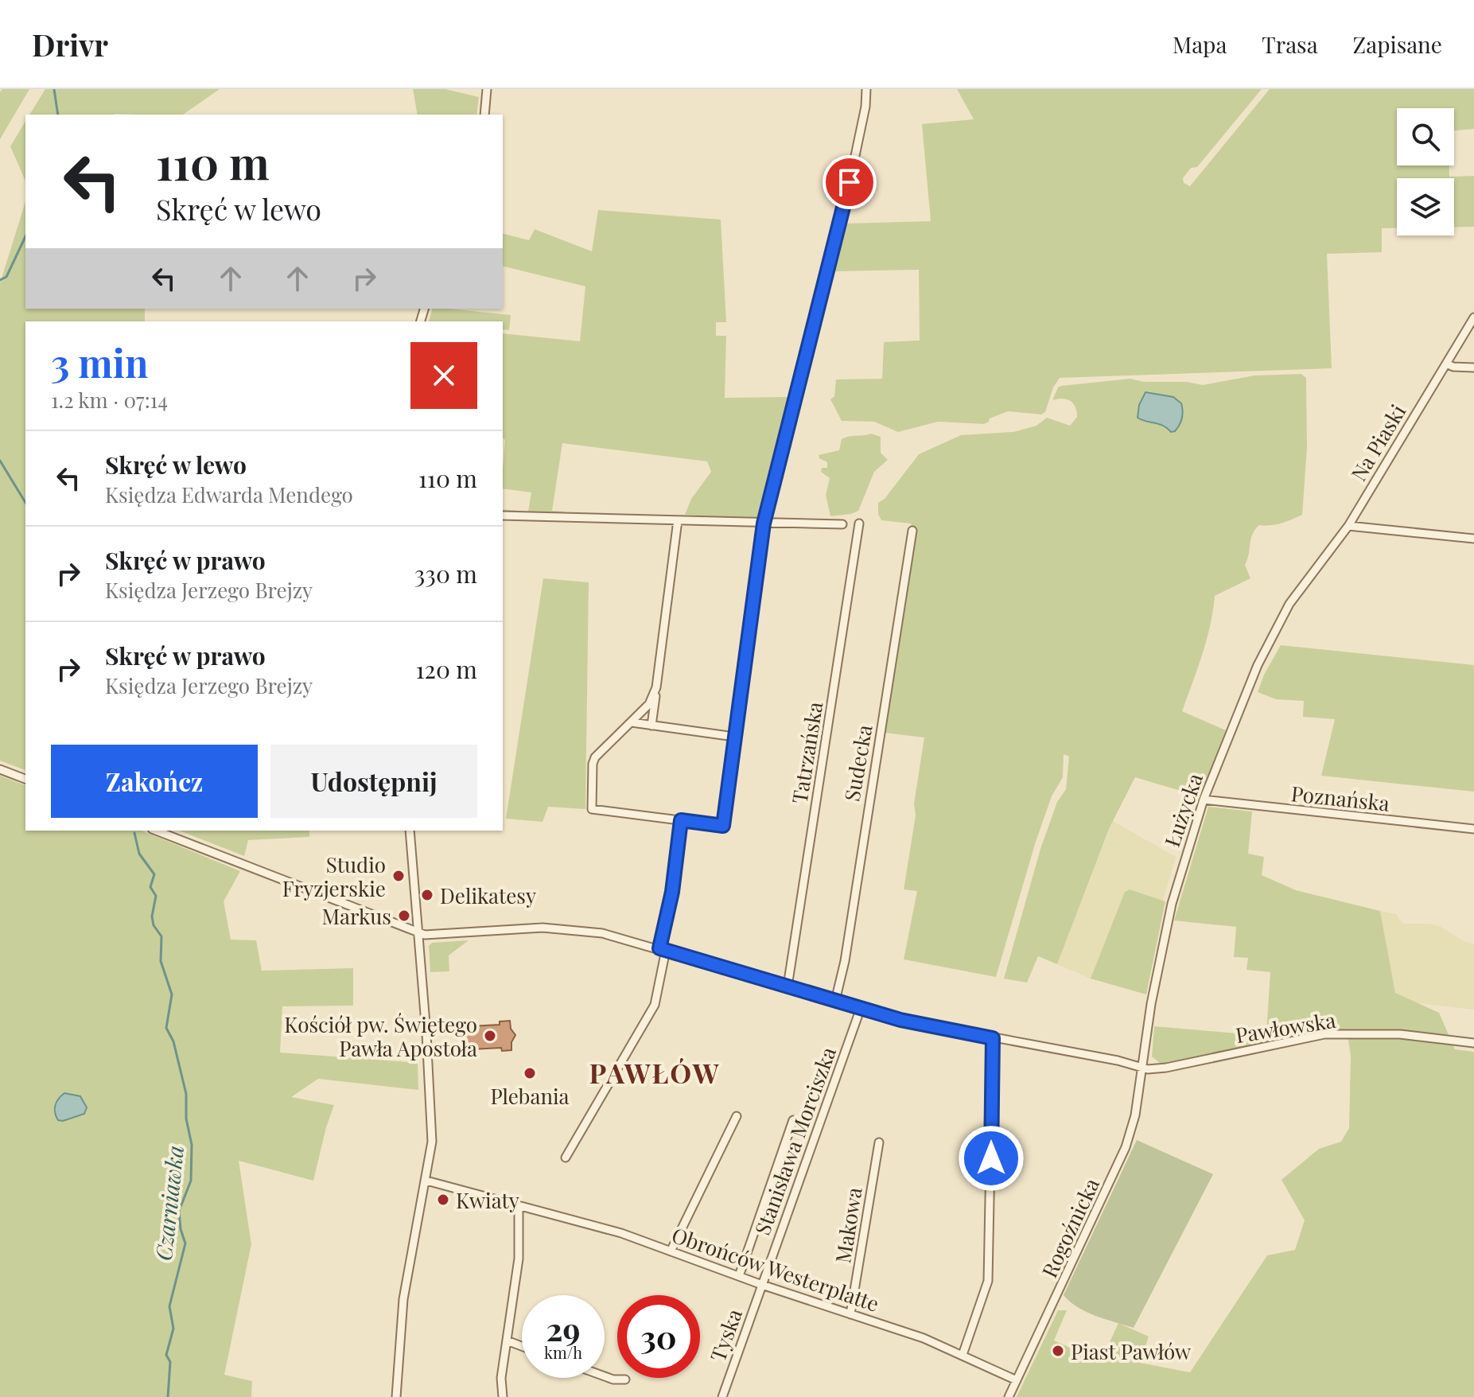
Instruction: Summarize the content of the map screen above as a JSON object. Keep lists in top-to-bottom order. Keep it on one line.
{"streets":{"street":["Na Piaski","Tatrzańska","Sudecka","Poznańska","Łużycka","Pawłowska","Stanisława Morciszka","Makowa","Rogoźnicka","Obrońców Westerplatte","Tyska"]},"crossings":[["Na Piaski","Łużycka"],["Tatrzańska","Pawłowska"],["Sudecka","Pawłowska"],["Poznańska","Łużycka"],["Łużycka","Pawłowska"],["Łużycka","Rogoźnicka"],["Pawłowska","Stanisława Morciszka"],["Pawłowska","Rogoźnicka"],["Stanisława Morciszka","Obrońców Westerplatte"],["Stanisława Morciszka","Tyska"],["Makowa","Obrońców Westerplatte"],["Rogoźnicka","Obrońców Westerplatte"],["Obrońców Westerplatte","Tyska"]],"districts":["PAWŁÓW"],"water":["Czarniawka"],"places":["Studio Fryzjerskie","Delikatesy","Markus","Kościół pw. Świętego Pawła Apostoła","Plebania","Kwiaty","Piast Pawłów"],"page":{"header":"Drivr","nav":["Mapa","Trasa","Zapisane"],"turn":["110 m","Skręć w lewo"],"heading":["3 min","1.2 km · 07:14"],"list":[{"name":"Skręć w lewo","note":"Księdza Edwarda Mendego","value":"110 m"},{"name":"Skręć w prawo","note":"Księdza Jerzego Brejzy","value":"330 m"},{"name":"Skręć w prawo","note":"Księdza Jerzego Brejzy","value":"120 m"}],"buttons":["Zakończ","Udostępnij"],"speed":"29 km/h","limit":"30"}}
